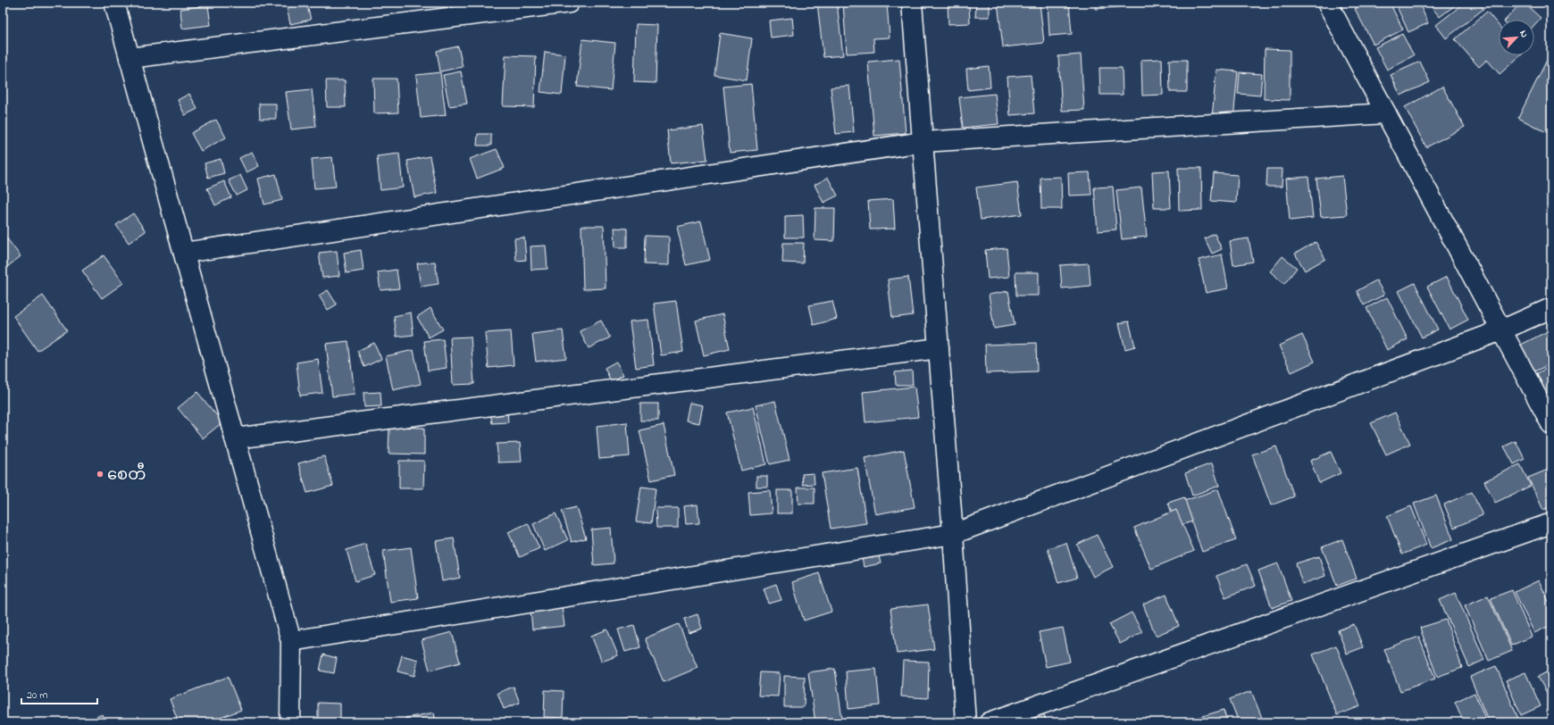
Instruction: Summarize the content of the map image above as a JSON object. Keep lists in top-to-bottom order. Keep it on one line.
{"places":["စေတီ"],"scale_bar":"20 m","north":"top right"}
